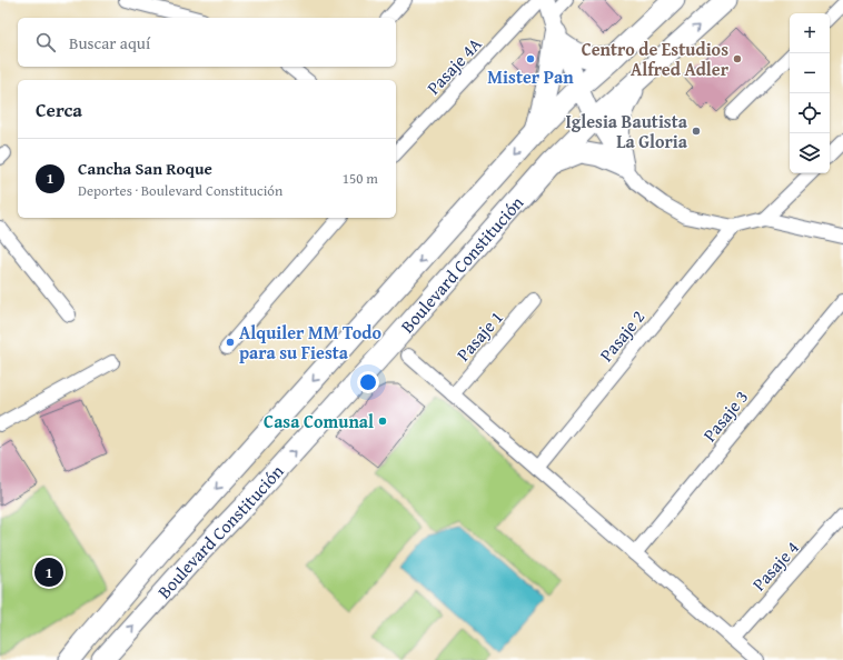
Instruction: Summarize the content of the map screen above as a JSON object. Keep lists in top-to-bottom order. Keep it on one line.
{"streets":{"highway":["Boulevard Constitución"],"street":["Pasaje 4A","Pasaje 1","Pasaje 2","Pasaje 3","Pasaje 4"]},"places":["Mister Pan","Centro de Estudios Alfred Adler","Iglesia Bautista La Gloria","Alquiler MM Todo para su Fiesta","Casa Comunal"],"page":{"map_buttons":["+","−"],"search":"Buscar aquí","heading":"Cerca","list":[{"mark":"1","name":"Cancha San Roque","note":"Deportes · Boulevard Constitución","value":"150 m"}],"pins":"1"}}
